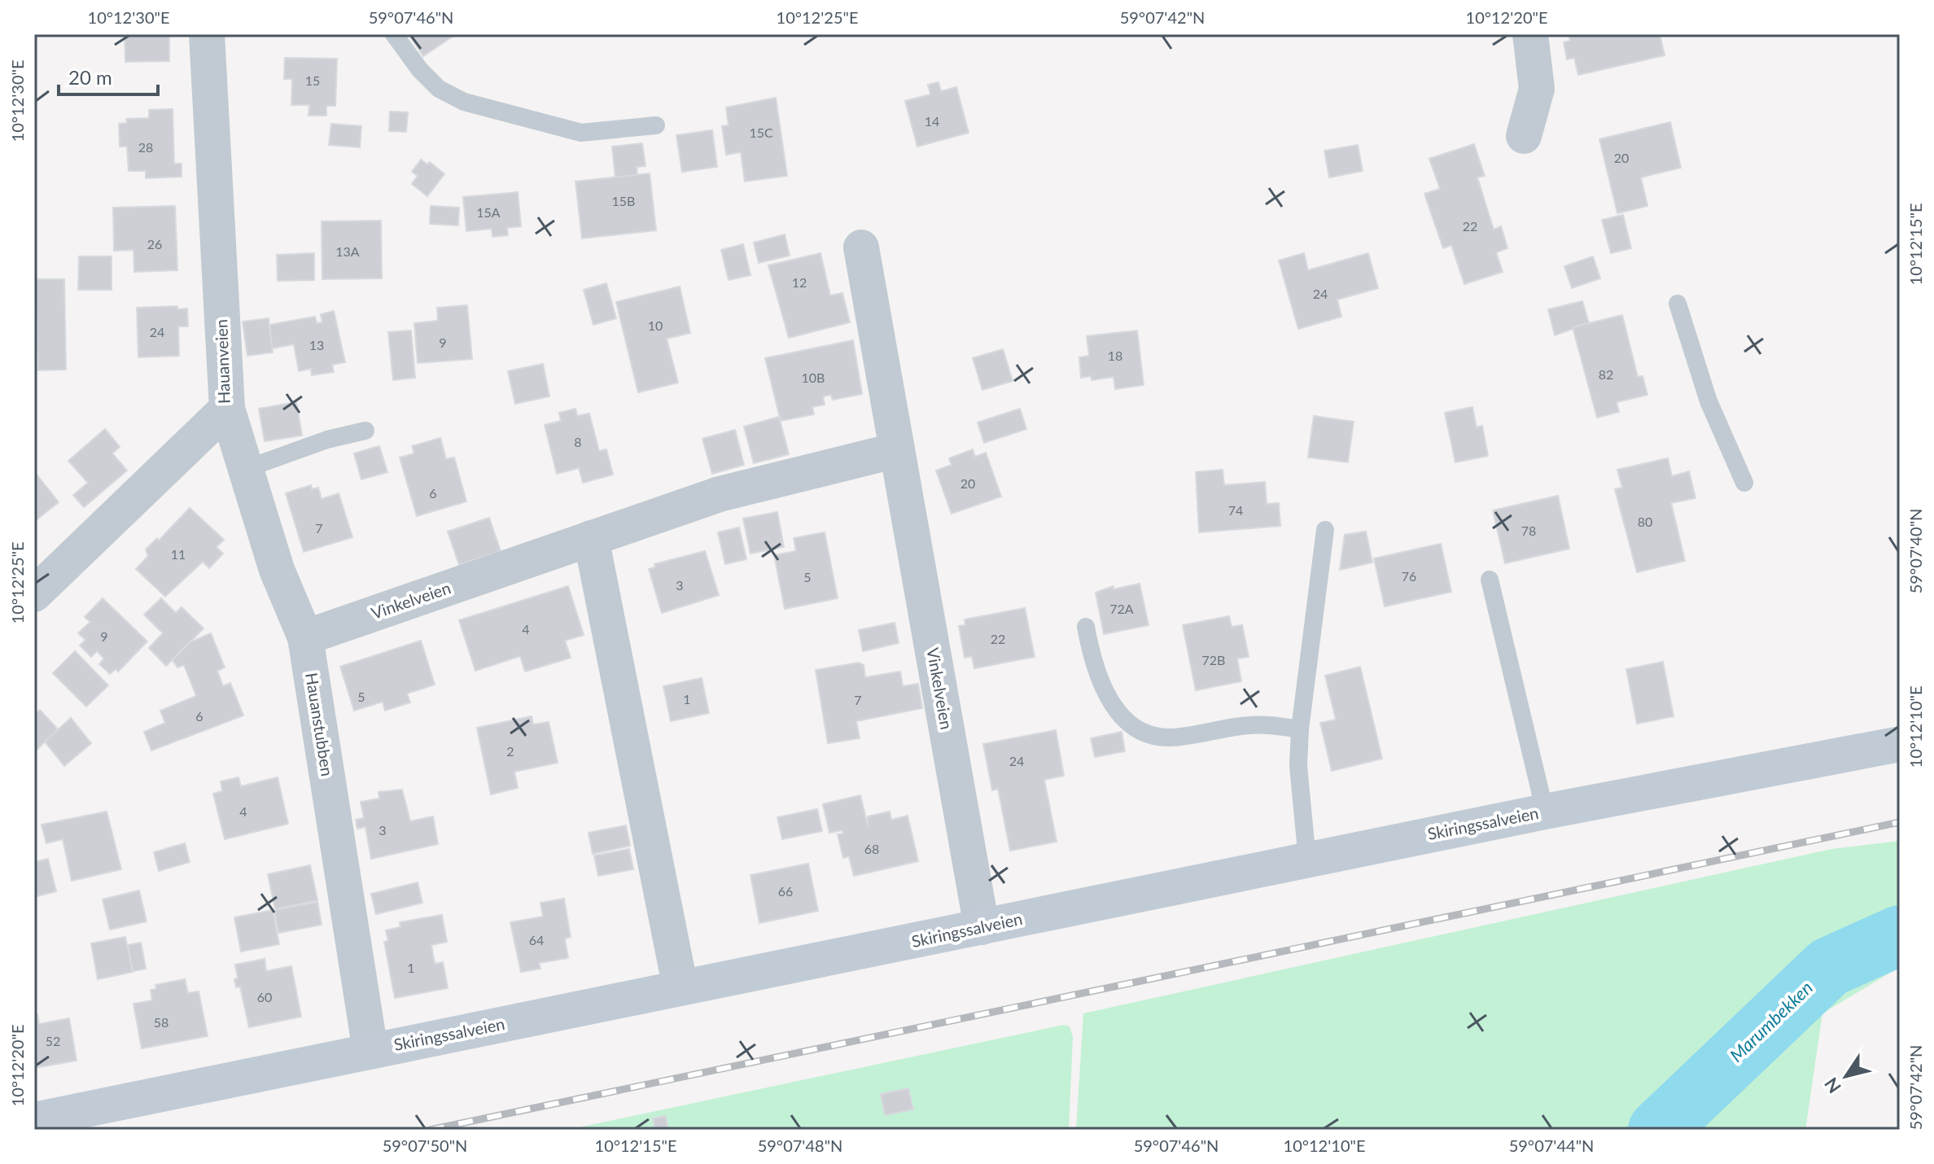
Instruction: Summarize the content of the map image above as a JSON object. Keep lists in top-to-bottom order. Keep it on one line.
{"streets":{"main road":["Skiringssalveien"],"street":["Hauanveien","Vinkelveien","Hauanstubben"]},"crossings":[["Hauanveien","Hauanstubben"],["Vinkelveien","Hauanstubben"],["Vinkelveien","Skiringssalveien"],["Hauanstubben","Skiringssalveien"]],"water":["Marumbekken"],"house_numbers":["15","14","15C","28","20","15B","15A","22","26","13A","12","24","10","24","9","13","18","82","10B","8","20","6","74","80","7","78","11","76","5","3","72A","4","9","22","72B","5","1","7","6","2","24","4","3","68","66","64","1","60","58","52"],"scale_bar":"20 m","north":"bottom left","coordinates":["10°12'30\"E","59°07'46\"N","10°12'25\"E","59°07'42\"N","10°12'20\"E","10°12'15\"E","59°07'40\"N","10°12'10\"E","59°07'50\"N","59°07'48\"N","59°07'44\"N"]}
